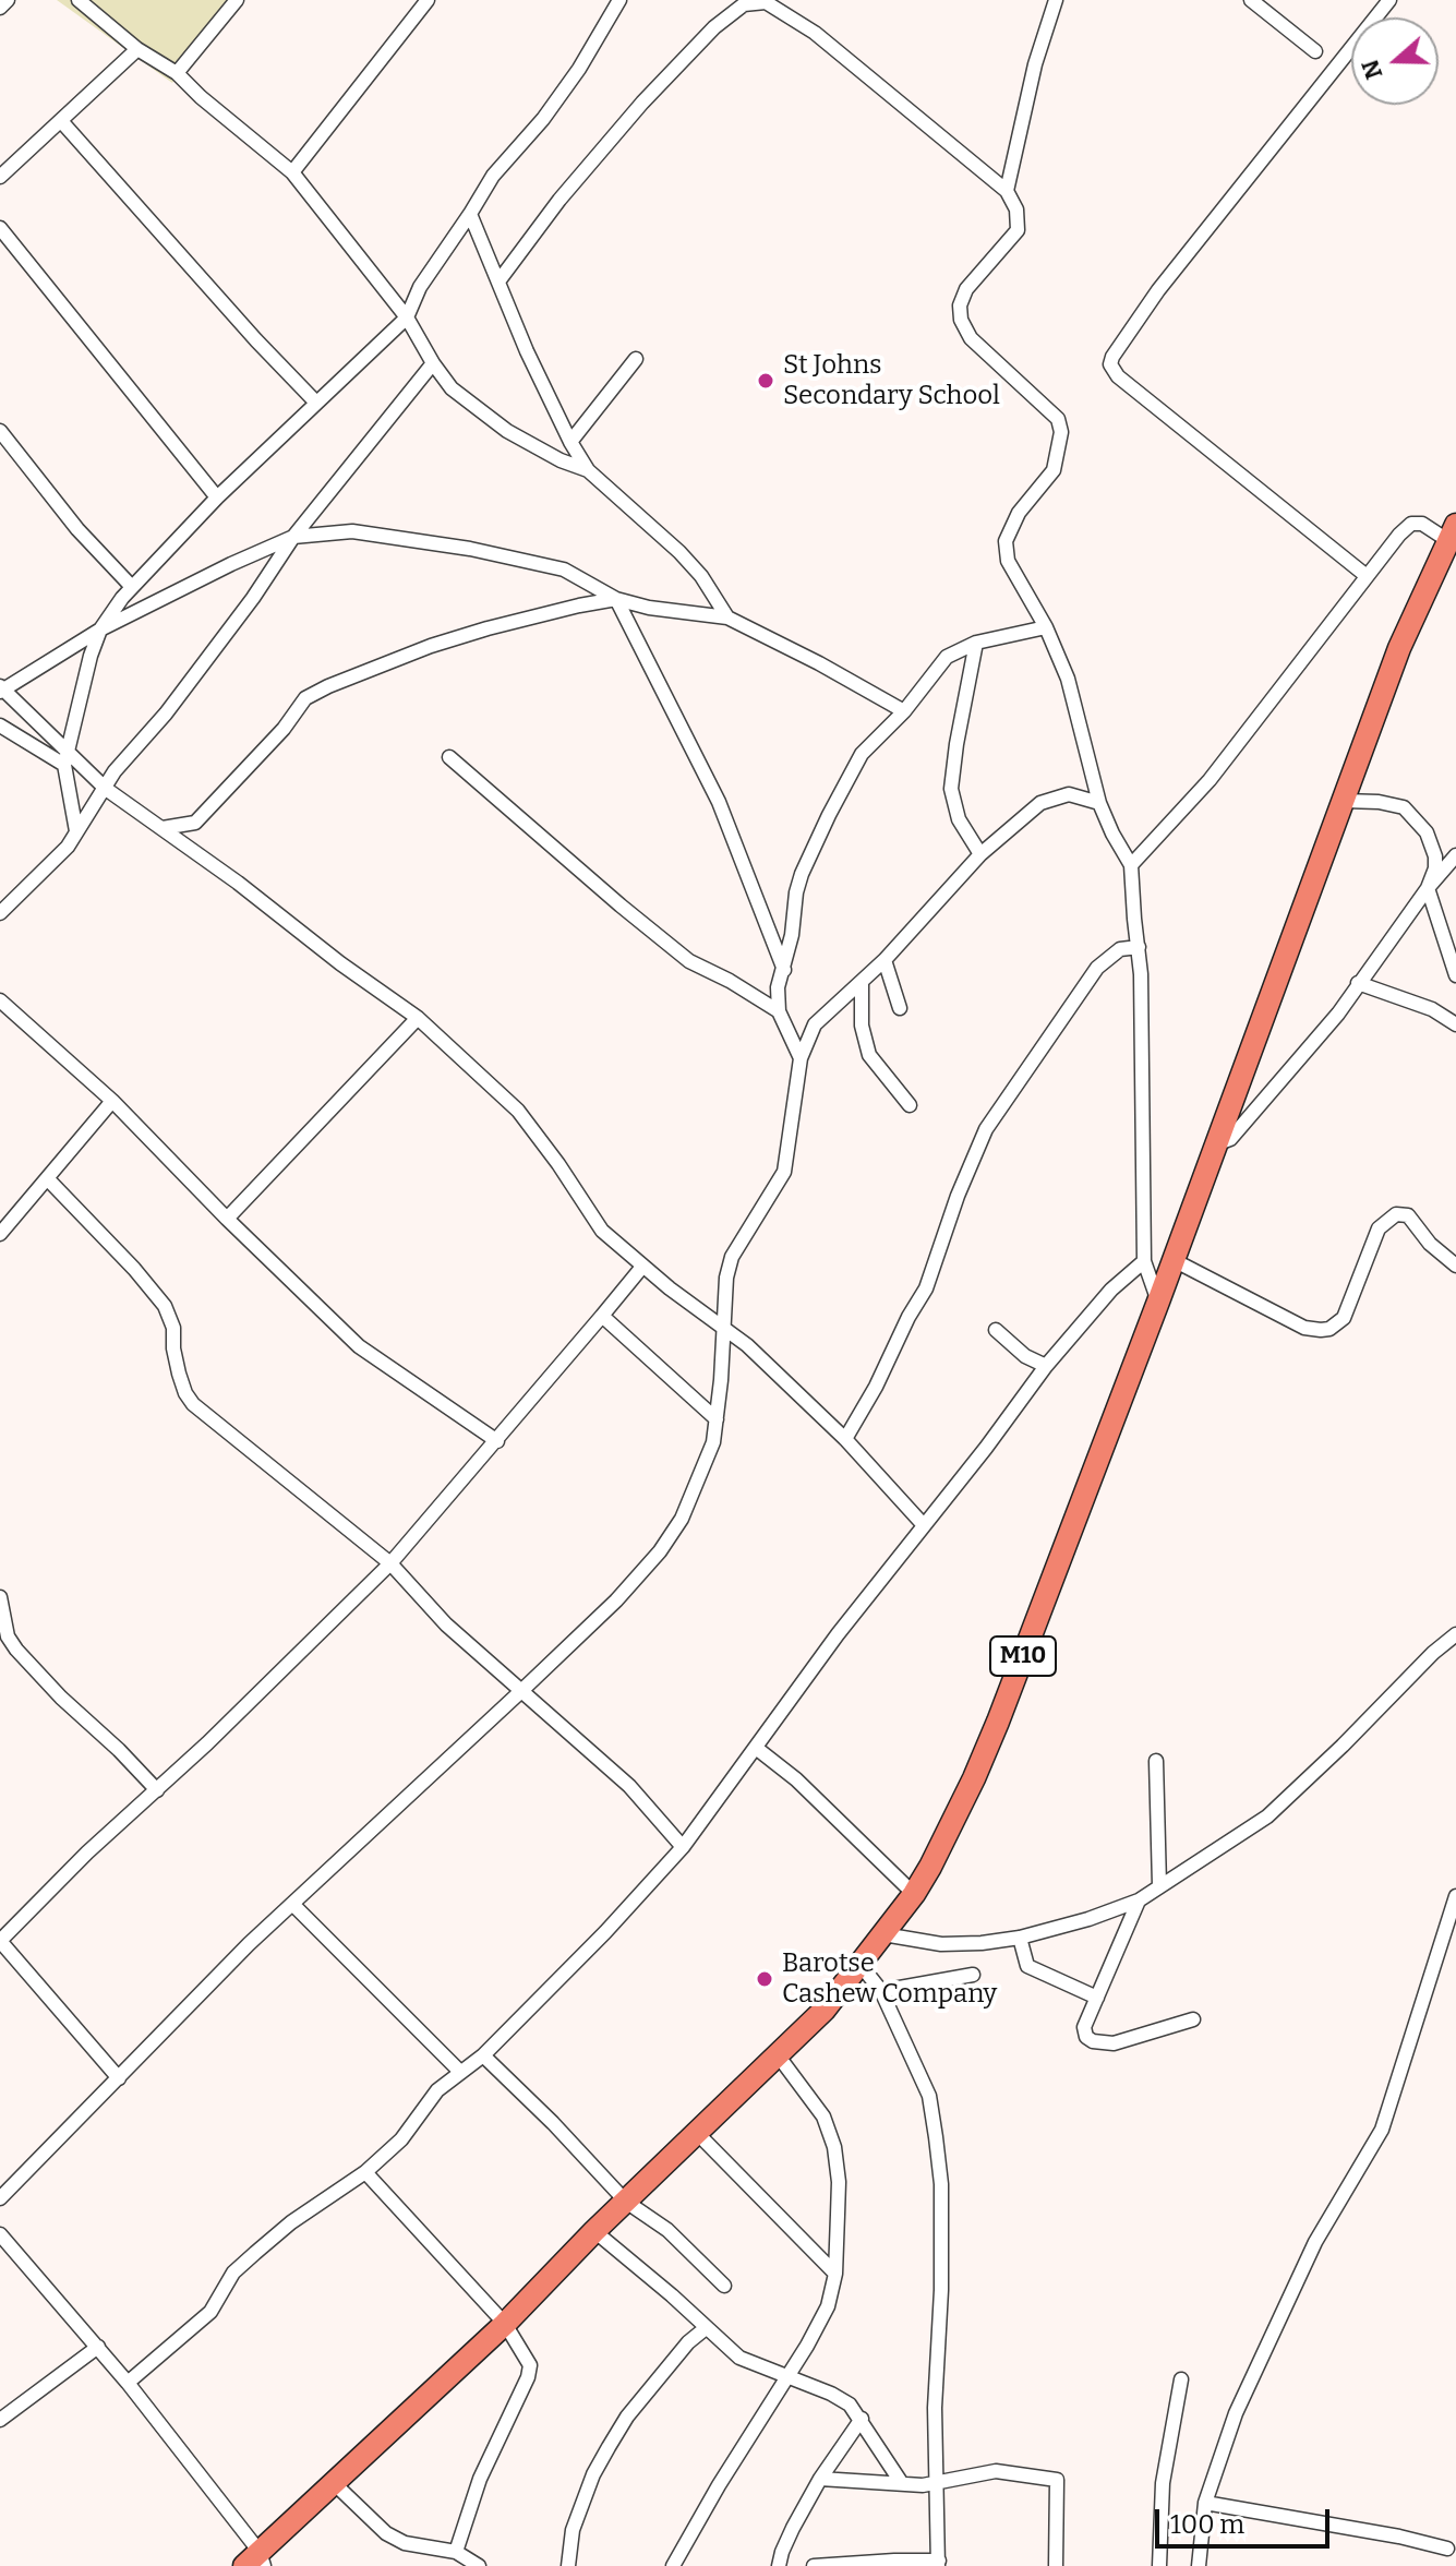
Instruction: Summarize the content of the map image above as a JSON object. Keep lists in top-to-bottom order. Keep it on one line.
{"streets":{"main road":["M10"]},"places":["St Johns Secondary School","Barotse Cashew Company"],"scale_bar":"100 m","north":"left"}
